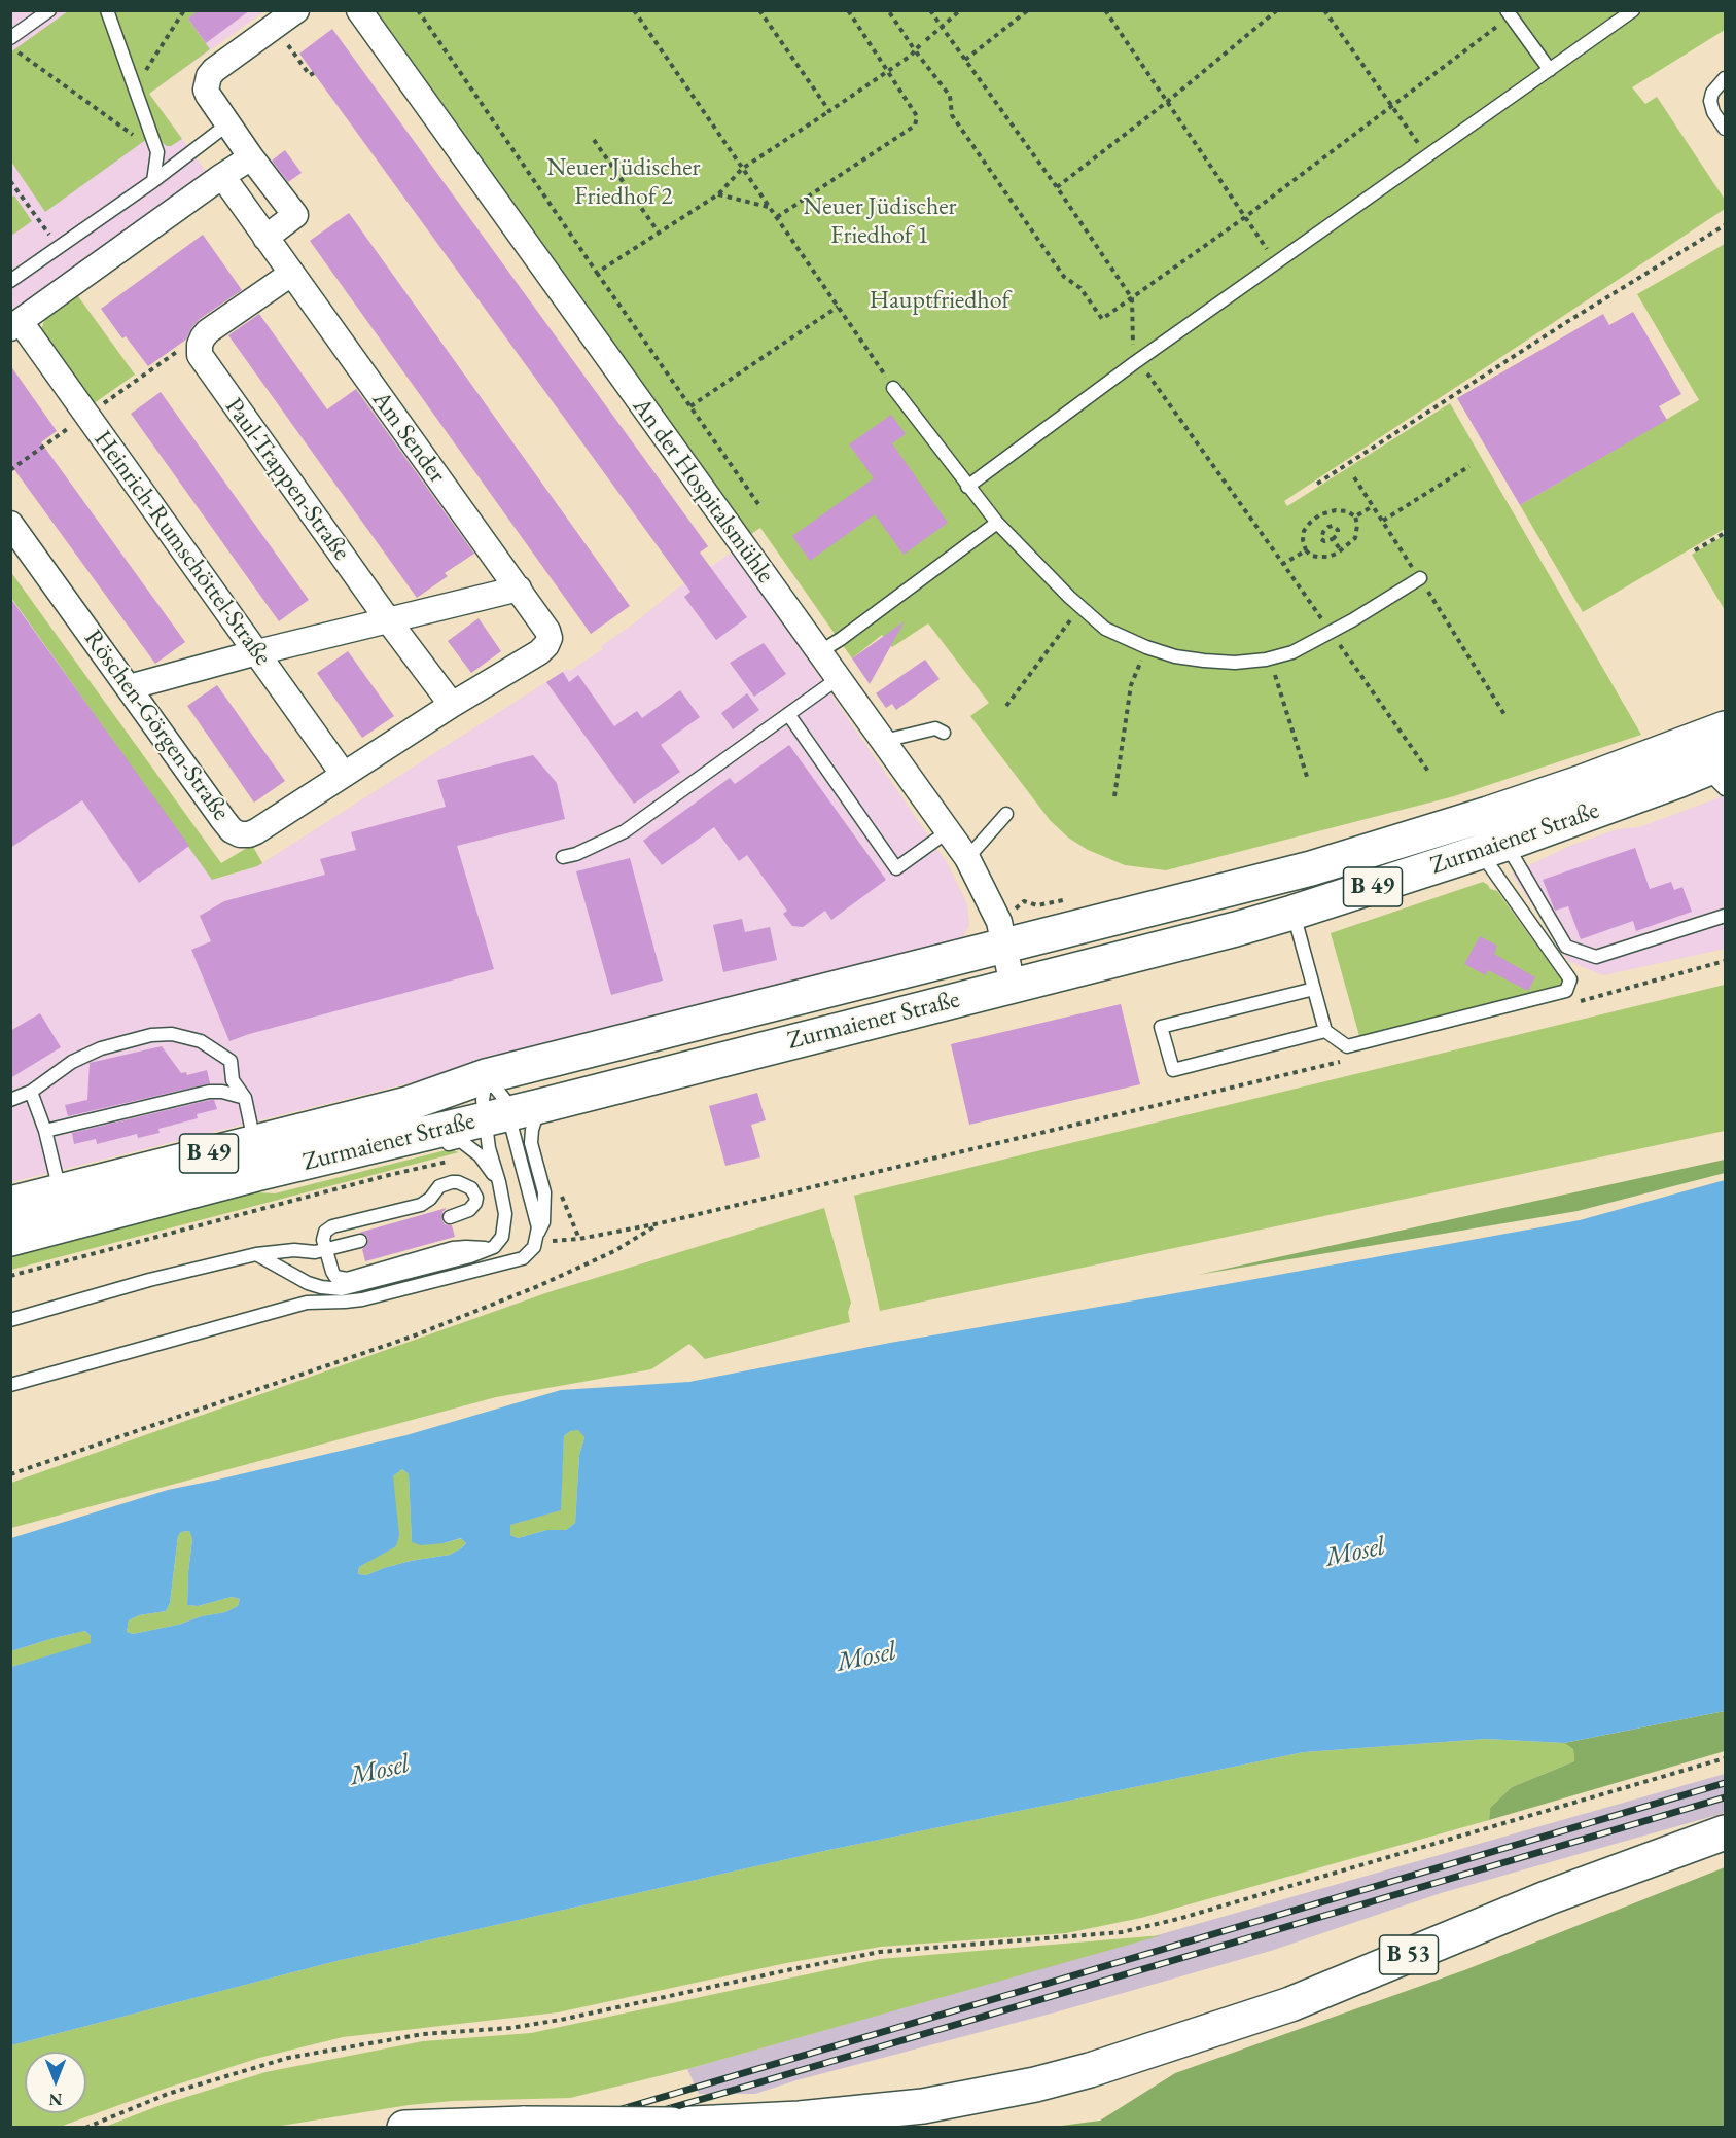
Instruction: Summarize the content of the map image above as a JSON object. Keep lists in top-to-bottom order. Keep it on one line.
{"streets":{"main road":["Zurmaiener Straße","B 49","B 53"],"street":["Am Sender","Paul-Trappen-Straße","An der Hospitalsmühle","Heinrich-Rumschöttel-Straße","Röschen-Görgen-Straße"]},"crossings":[["Am Sender","Paul-Trappen-Straße"],["Am Sender","Röschen-Görgen-Straße"],["Paul-Trappen-Straße","Röschen-Görgen-Straße"],["An der Hospitalsmühle","Zurmaiener Straße"],["Heinrich-Rumschöttel-Straße","Röschen-Görgen-Straße"]],"water":["Mosel"],"parks":["Neuer Jüdischer Friedhof 2","Neuer Jüdischer Friedhof 1","Hauptfriedhof"],"north":"bottom"}
